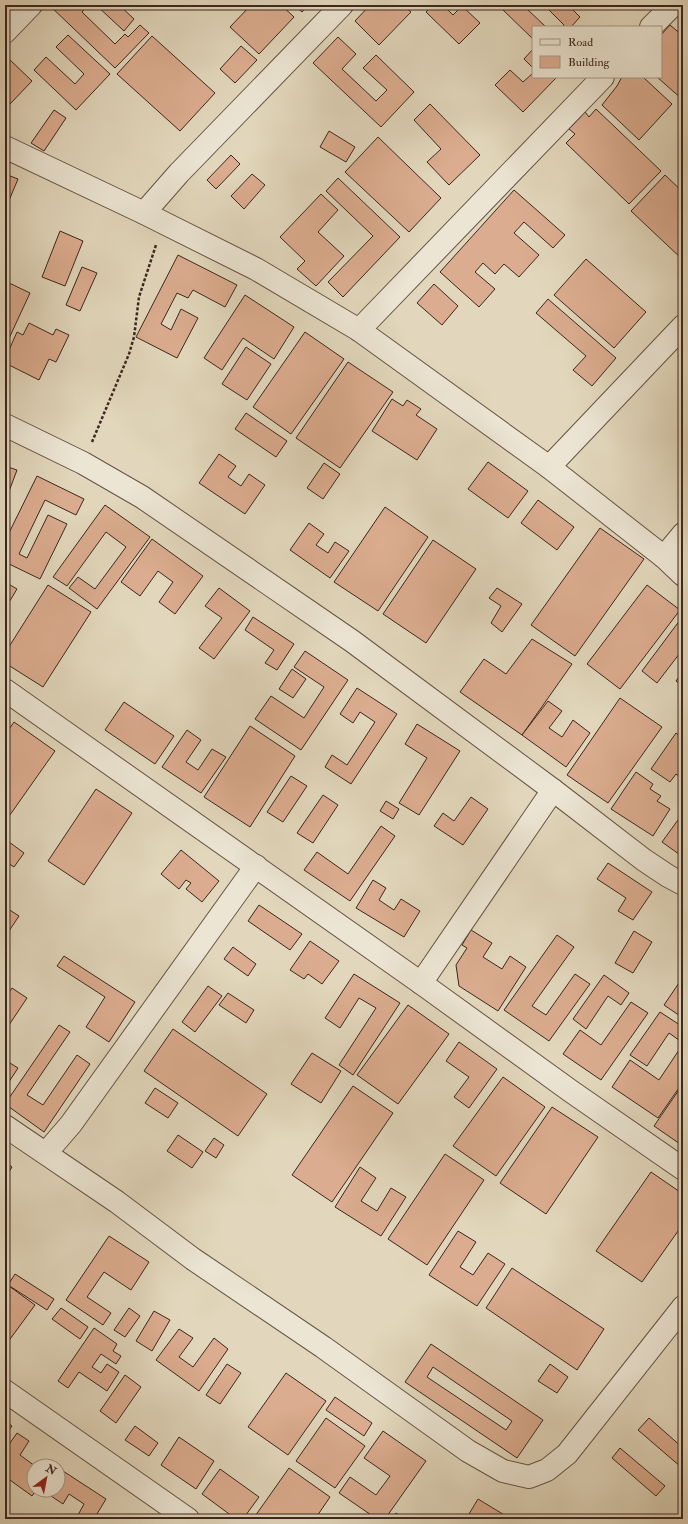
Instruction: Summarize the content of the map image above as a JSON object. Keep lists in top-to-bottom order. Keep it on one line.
{"legend":["Road","Building"],"north":"top right"}
